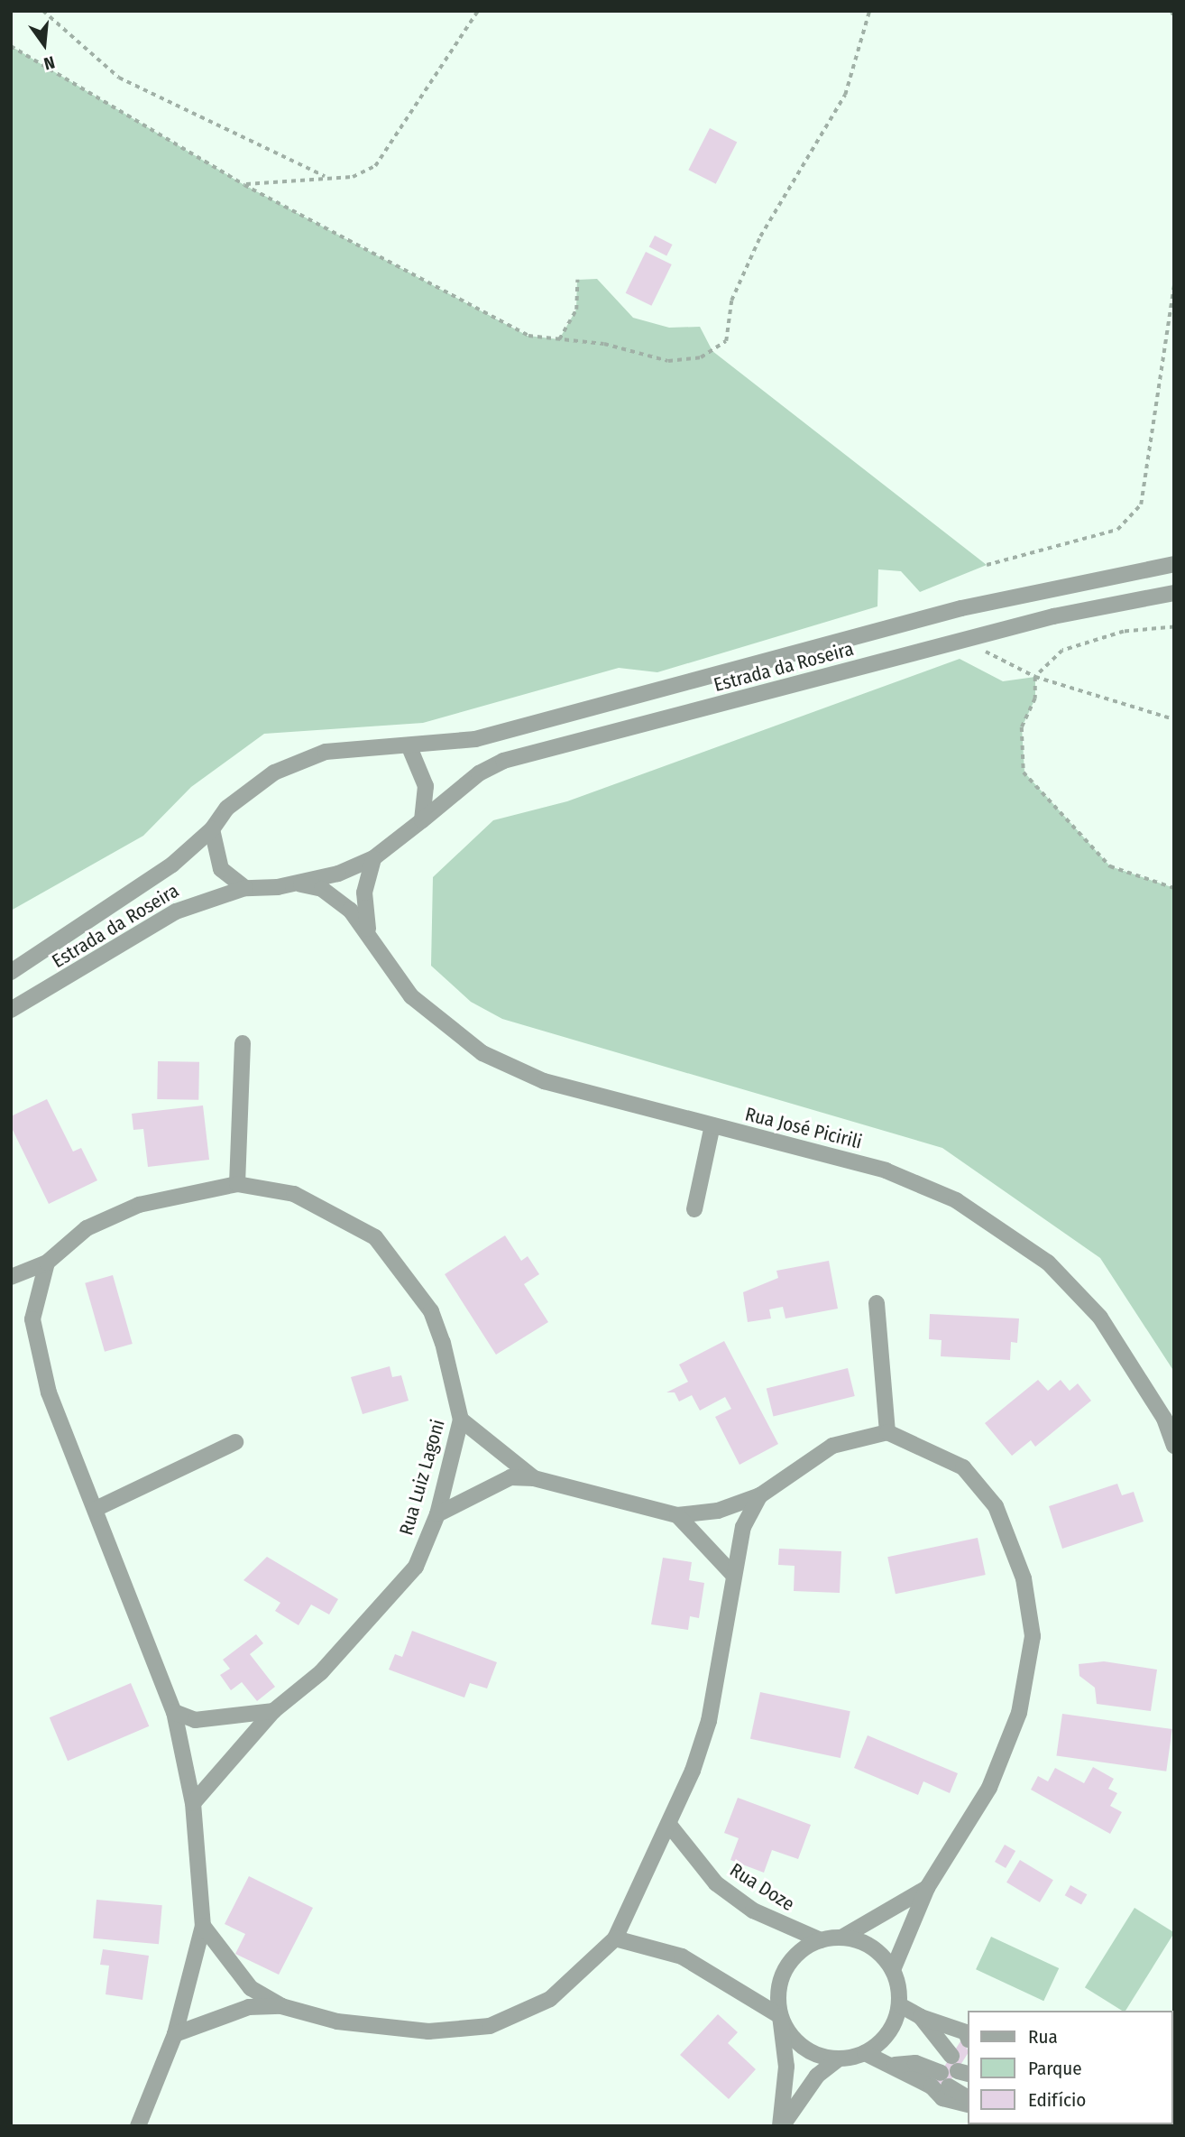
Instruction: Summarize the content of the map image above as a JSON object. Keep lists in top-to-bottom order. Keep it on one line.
{"streets":{"street":["Estrada da Roseira","Rua José Picirili","Rua Luiz Lagoni","Rua Doze"]},"legend":["Rua","Parque","Edifício"],"north":"bottom"}
